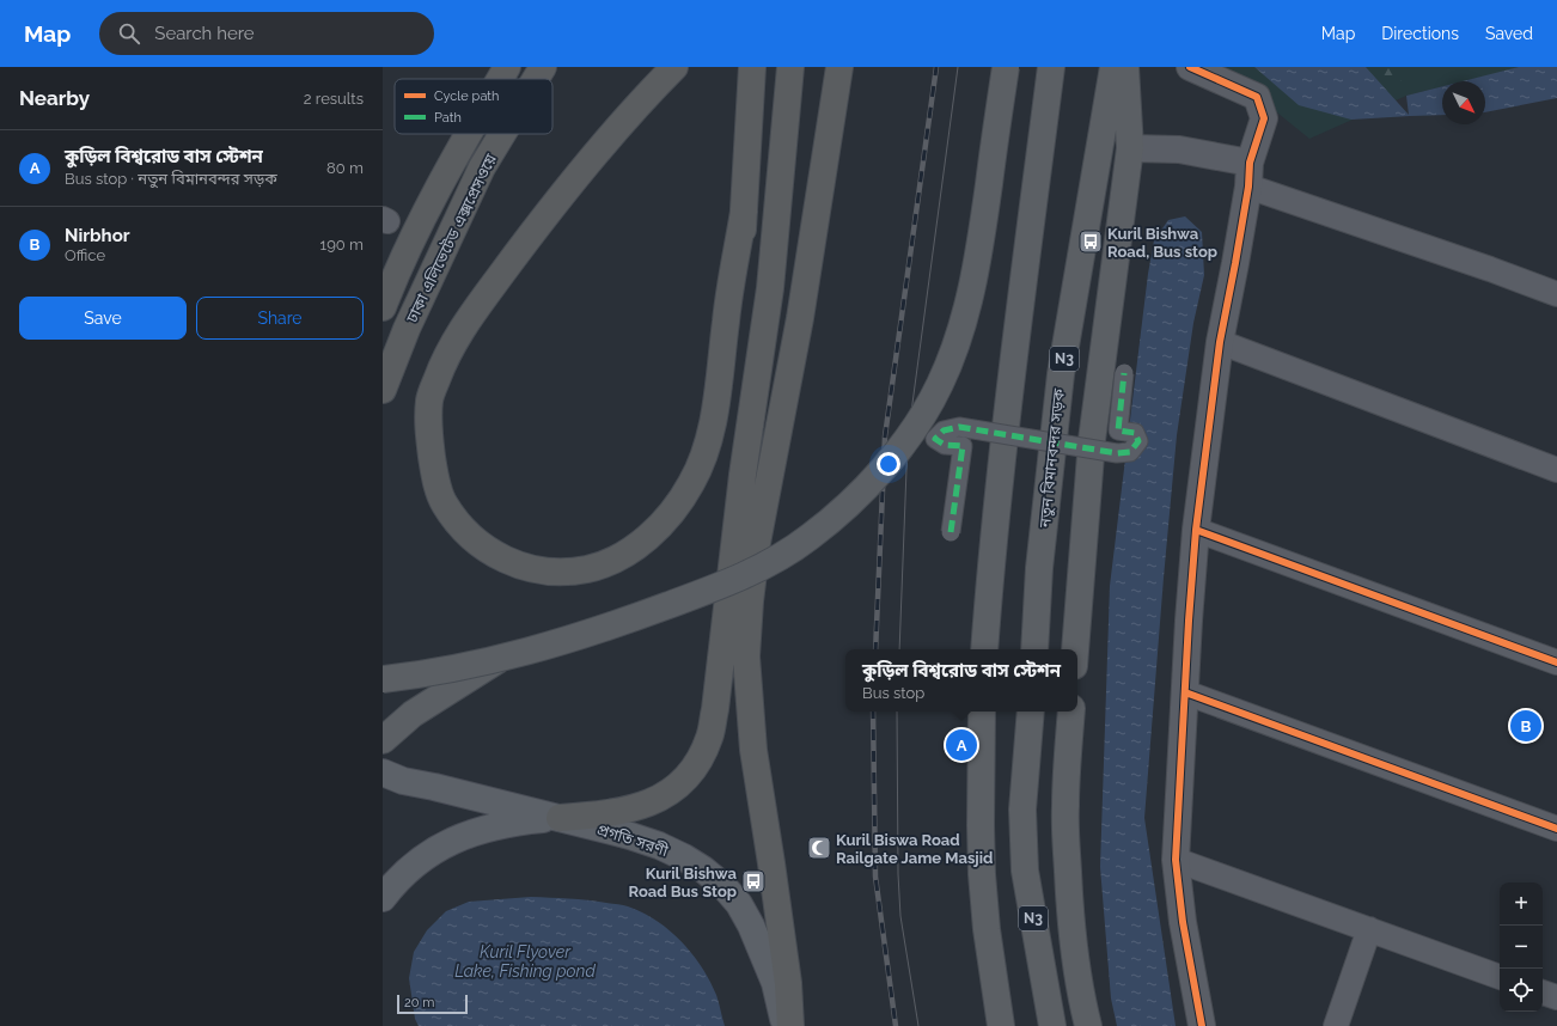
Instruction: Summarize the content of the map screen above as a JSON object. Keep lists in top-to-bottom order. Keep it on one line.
{"streets":{"highway":["ঢাকা এলিভেটেড এক্সপ্রেসওয়ে","N3","নতুন বিমানবন্দর সড়ক"],"main road":["প্রগতি সরণী"]},"water":["Kuril Flyover Lake, Fishing pond"],"places":{"bus stop":["Kuril Bishwa Road, Bus stop","Kuril Bishwa Road Bus Stop"],"mosque":["Kuril Biswa Road Railgate Jame Masjid"]},"legend":["Cycle path","Path"],"scale_bar":"20 m","north":"bottom right","page":{"header":"Map","search":"Search here","nav":["Map","Directions","Saved"],"heading":["Nearby","2 results"],"list":[{"mark":"A","name":"কুড়িল বিশ্বরোড বাস স্টেশন","note":"Bus stop · নতুন বিমানবন্দর সড়ক","value":"80 m"},{"mark":"B","name":"Nirbhor","note":"Office","value":"190 m"}],"buttons":["Save","Share"],"popup":["কুড়িল বিশ্বরোড বাস স্টেশন","Bus stop"],"pins":["B","A"],"map_buttons":["+","−"],"scale":"20 m"}}
